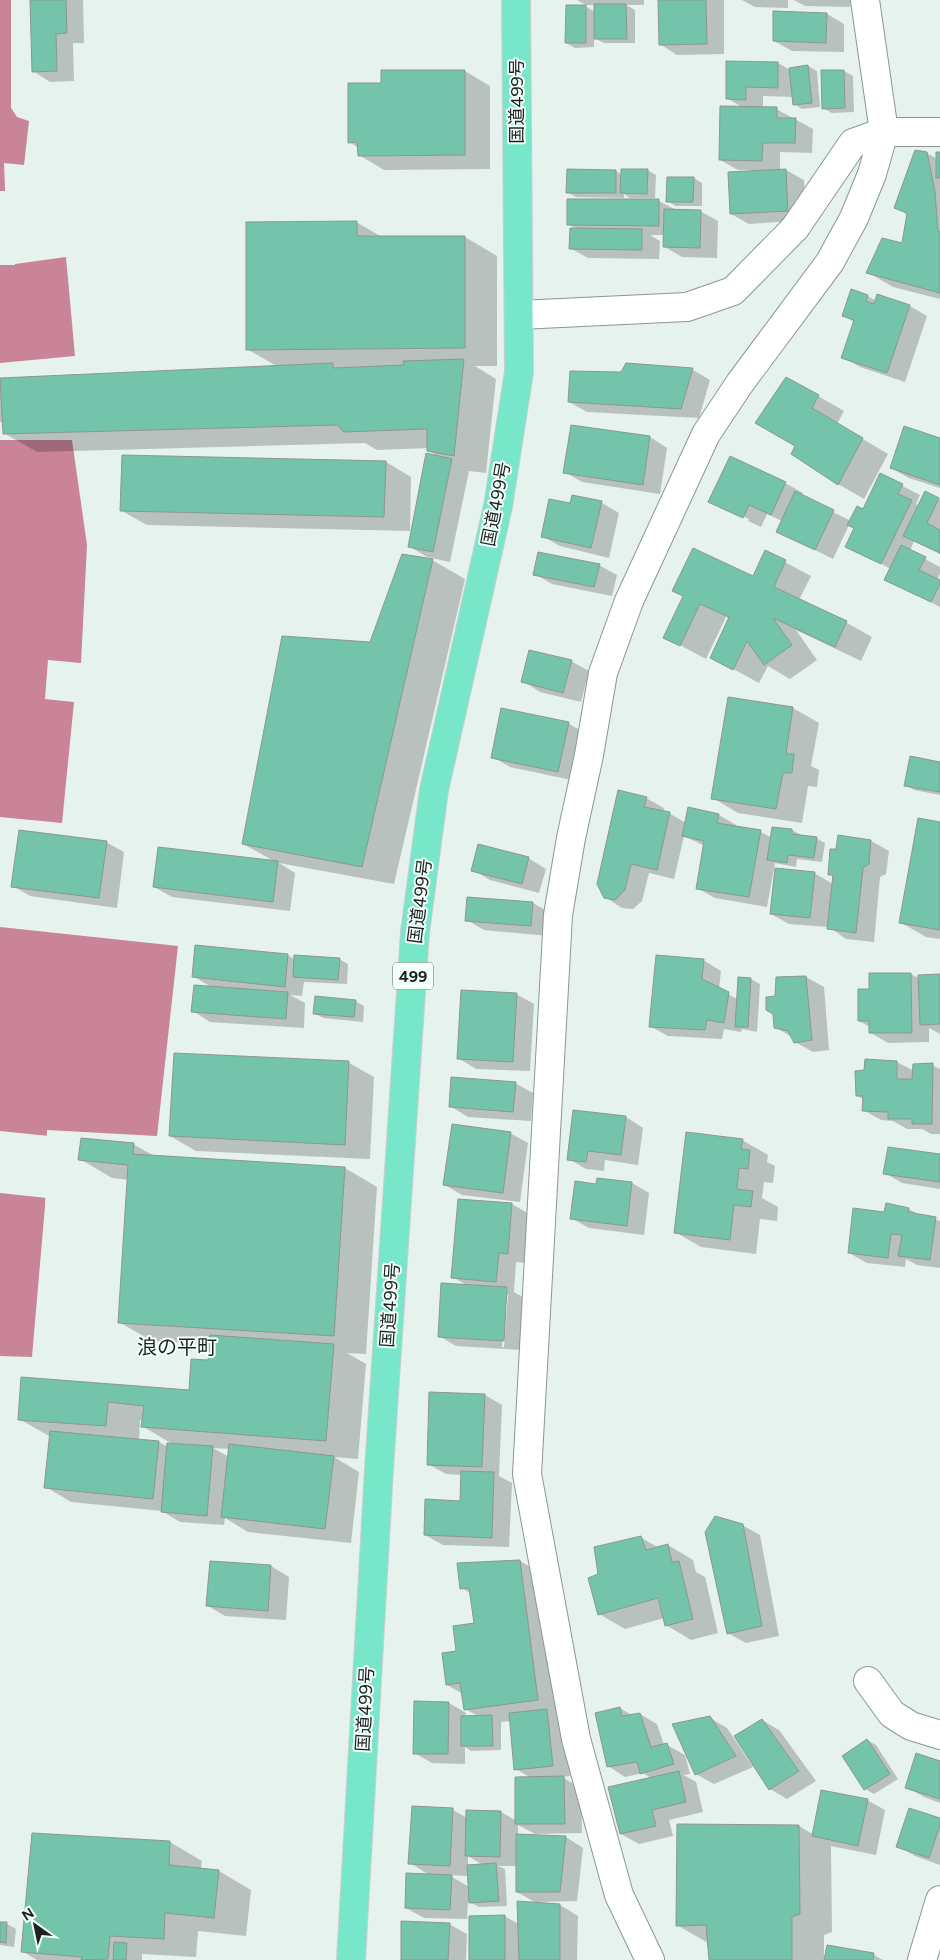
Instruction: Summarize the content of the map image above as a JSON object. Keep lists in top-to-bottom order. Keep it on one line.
{"streets":{"highway":["国道499号","499"]},"districts":["浪の平町"],"north":"top left"}
